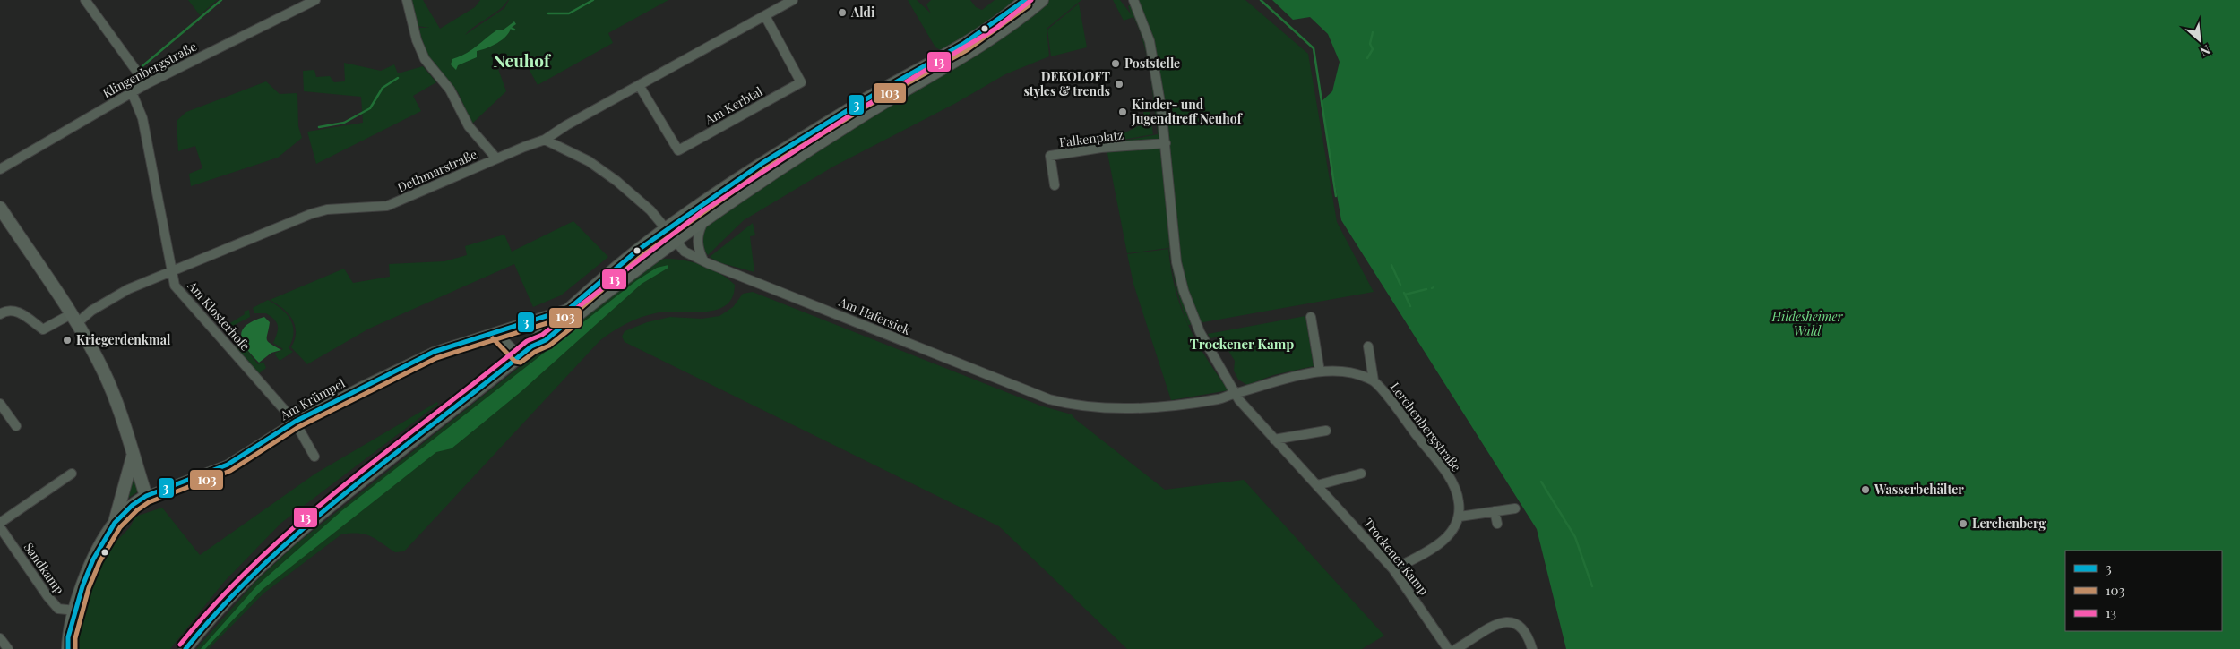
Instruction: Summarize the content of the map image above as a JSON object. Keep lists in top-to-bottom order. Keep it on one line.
{"streets":{"street":["Klingenbergstraße","Am Kerbtal","Falkenplatz","Dethmarstraße","Am Klosterhofe","Am Hafersiek","Am Krümpel","Lerchenbergstraße","Trockener Kamp","Sandkamp"]},"crossings":[["Klingenbergstraße","Am Klosterhofe"],["Am Kerbtal","Dethmarstraße"],["Falkenplatz","Trockener Kamp"],["Dethmarstraße","Am Klosterhofe"],["Dethmarstraße","Am Hafersiek"],["Am Klosterhofe","Am Krümpel"],["Am Hafersiek","Lerchenbergstraße"],["Am Hafersiek","Trockener Kamp"],["Lerchenbergstraße","Trockener Kamp"]],"districts":["Neuhof","Trockener Kamp"],"parks":["Hildesheimer Wald"],"places":["Aldi","Poststelle","DEKOLOFT styles & trends","Kinder- und Jugendtreff Neuhof","Kriegerdenkmal","Wasserbehälter","Lerchenberg"],"lines":["transit line 3","transit line 13","transit line 103"],"legend":["3","103","13"],"north":"bottom right"}
